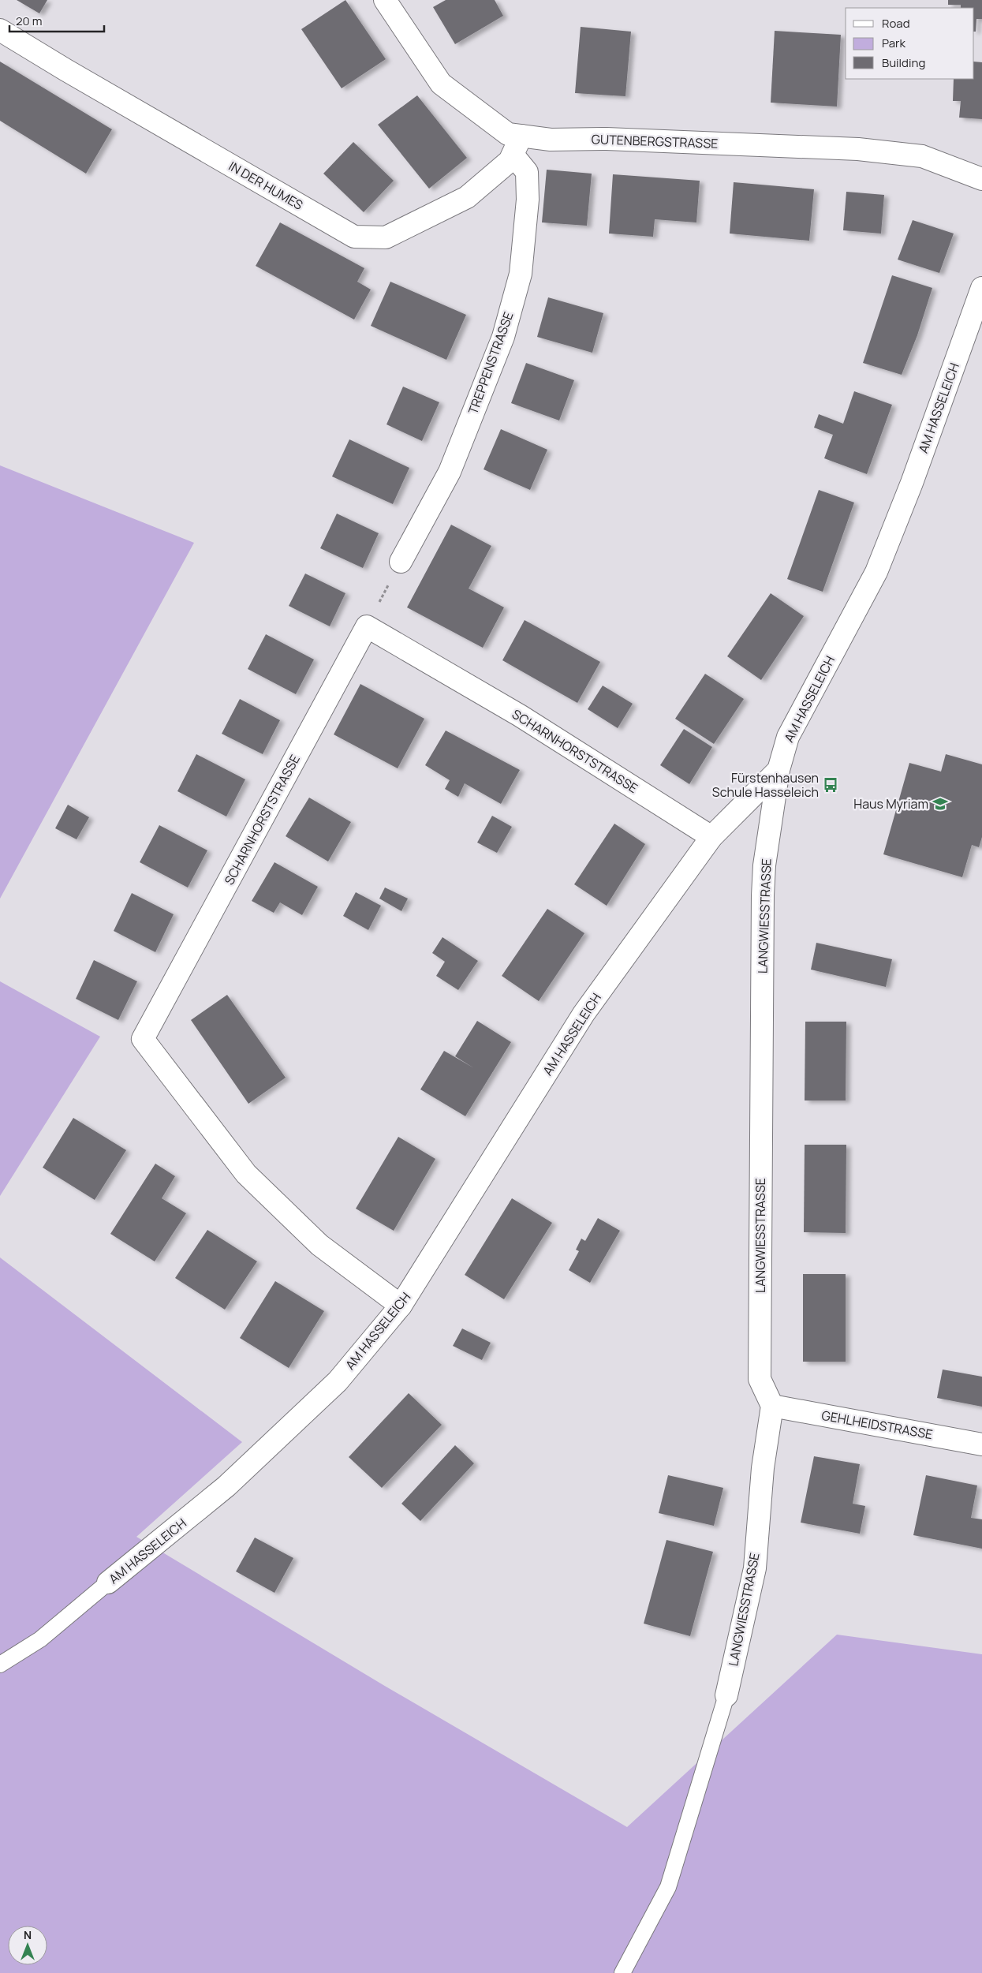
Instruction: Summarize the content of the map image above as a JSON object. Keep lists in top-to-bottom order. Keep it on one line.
{"streets":{"street":["GUTENBERGSTRASSE","IN DER HUMES","TREPPENSTRASSE","AM HASSELEICH","SCHARNHORSTSTRASSE","LANGWIESSTRASSE","GEHLHEIDSTRASSE"]},"crossings":[["GUTENBERGSTRASSE","IN DER HUMES"],["GUTENBERGSTRASSE","TREPPENSTRASSE"],["IN DER HUMES","TREPPENSTRASSE"],["AM HASSELEICH","SCHARNHORSTSTRASSE"],["AM HASSELEICH","LANGWIESSTRASSE"],["LANGWIESSTRASSE","GEHLHEIDSTRASSE"]],"places":{"bus stop":["Fürstenhausen Schule Hasseleich"],"school or university":["Haus Myriam"]},"legend":["Road","Park","Building"],"scale_bar":"20 m","north":"top"}
